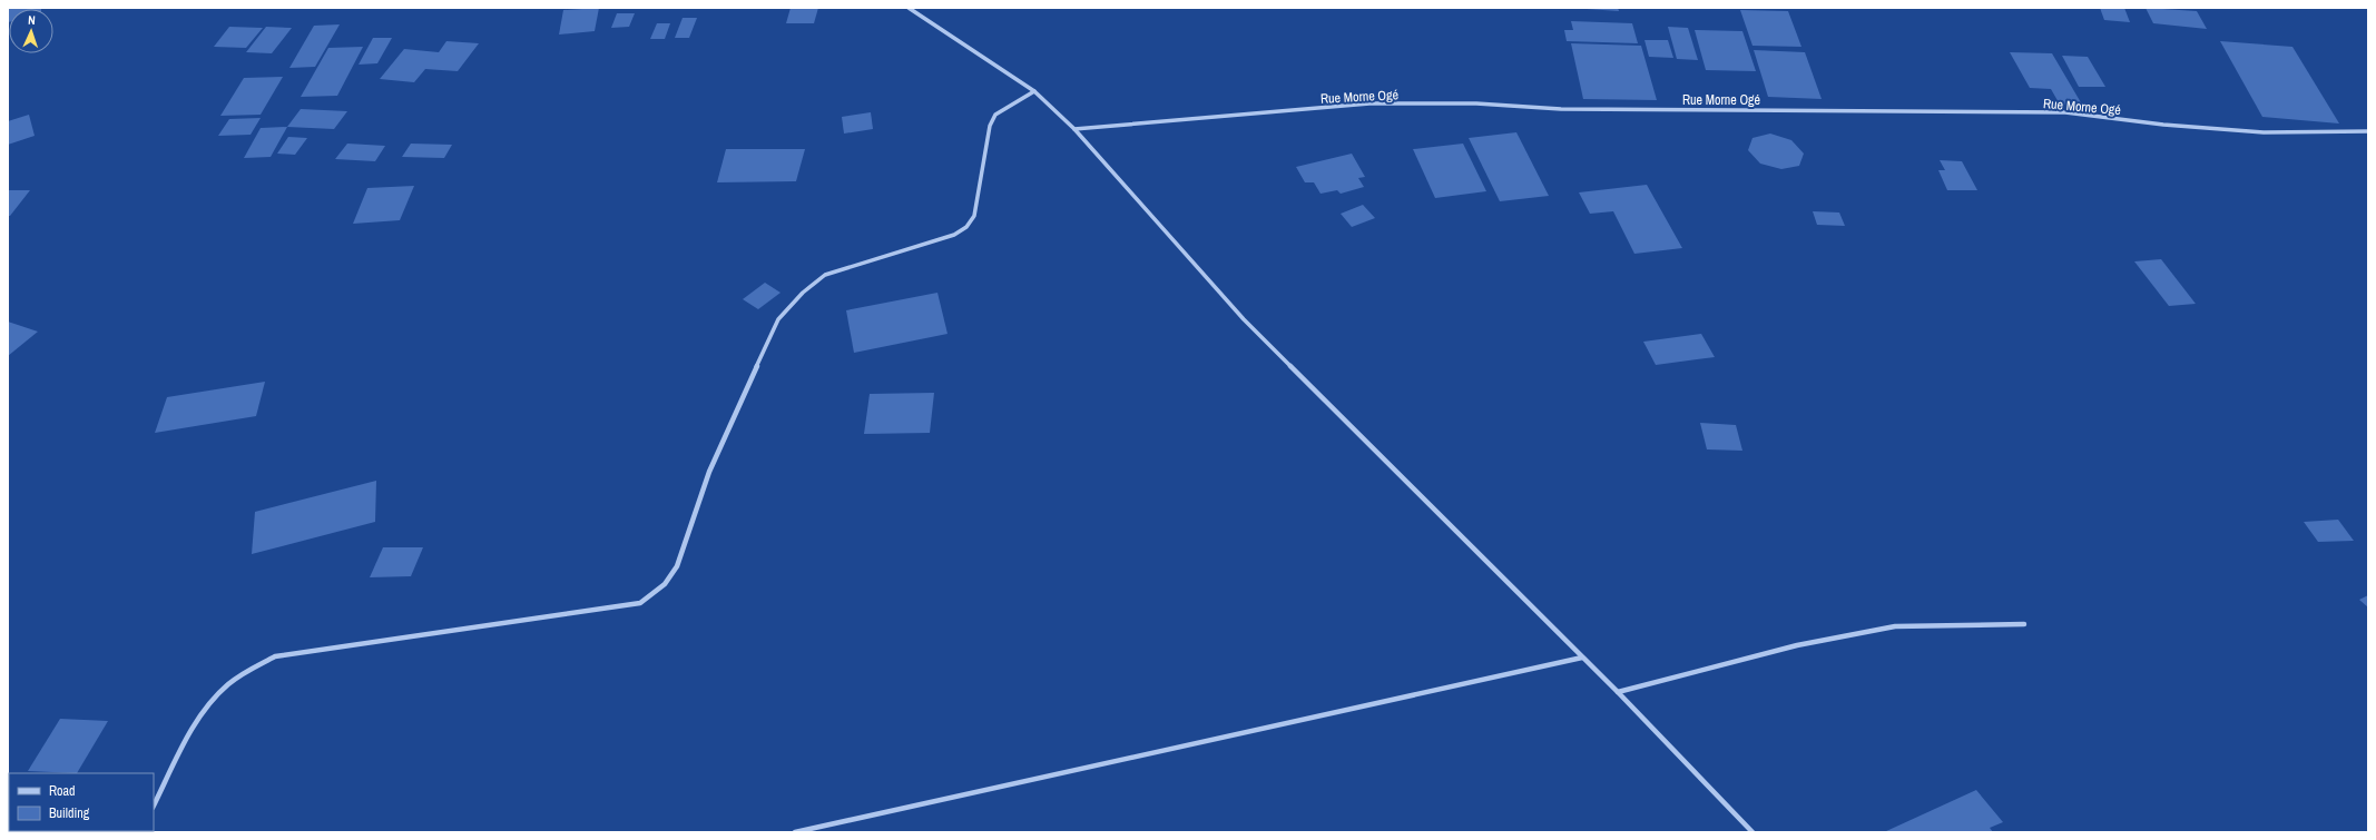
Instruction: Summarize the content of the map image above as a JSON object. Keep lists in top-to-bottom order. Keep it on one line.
{"streets":{"street":["Rue Morne Ogé"]},"legend":["Road","Building"],"north":"top"}
